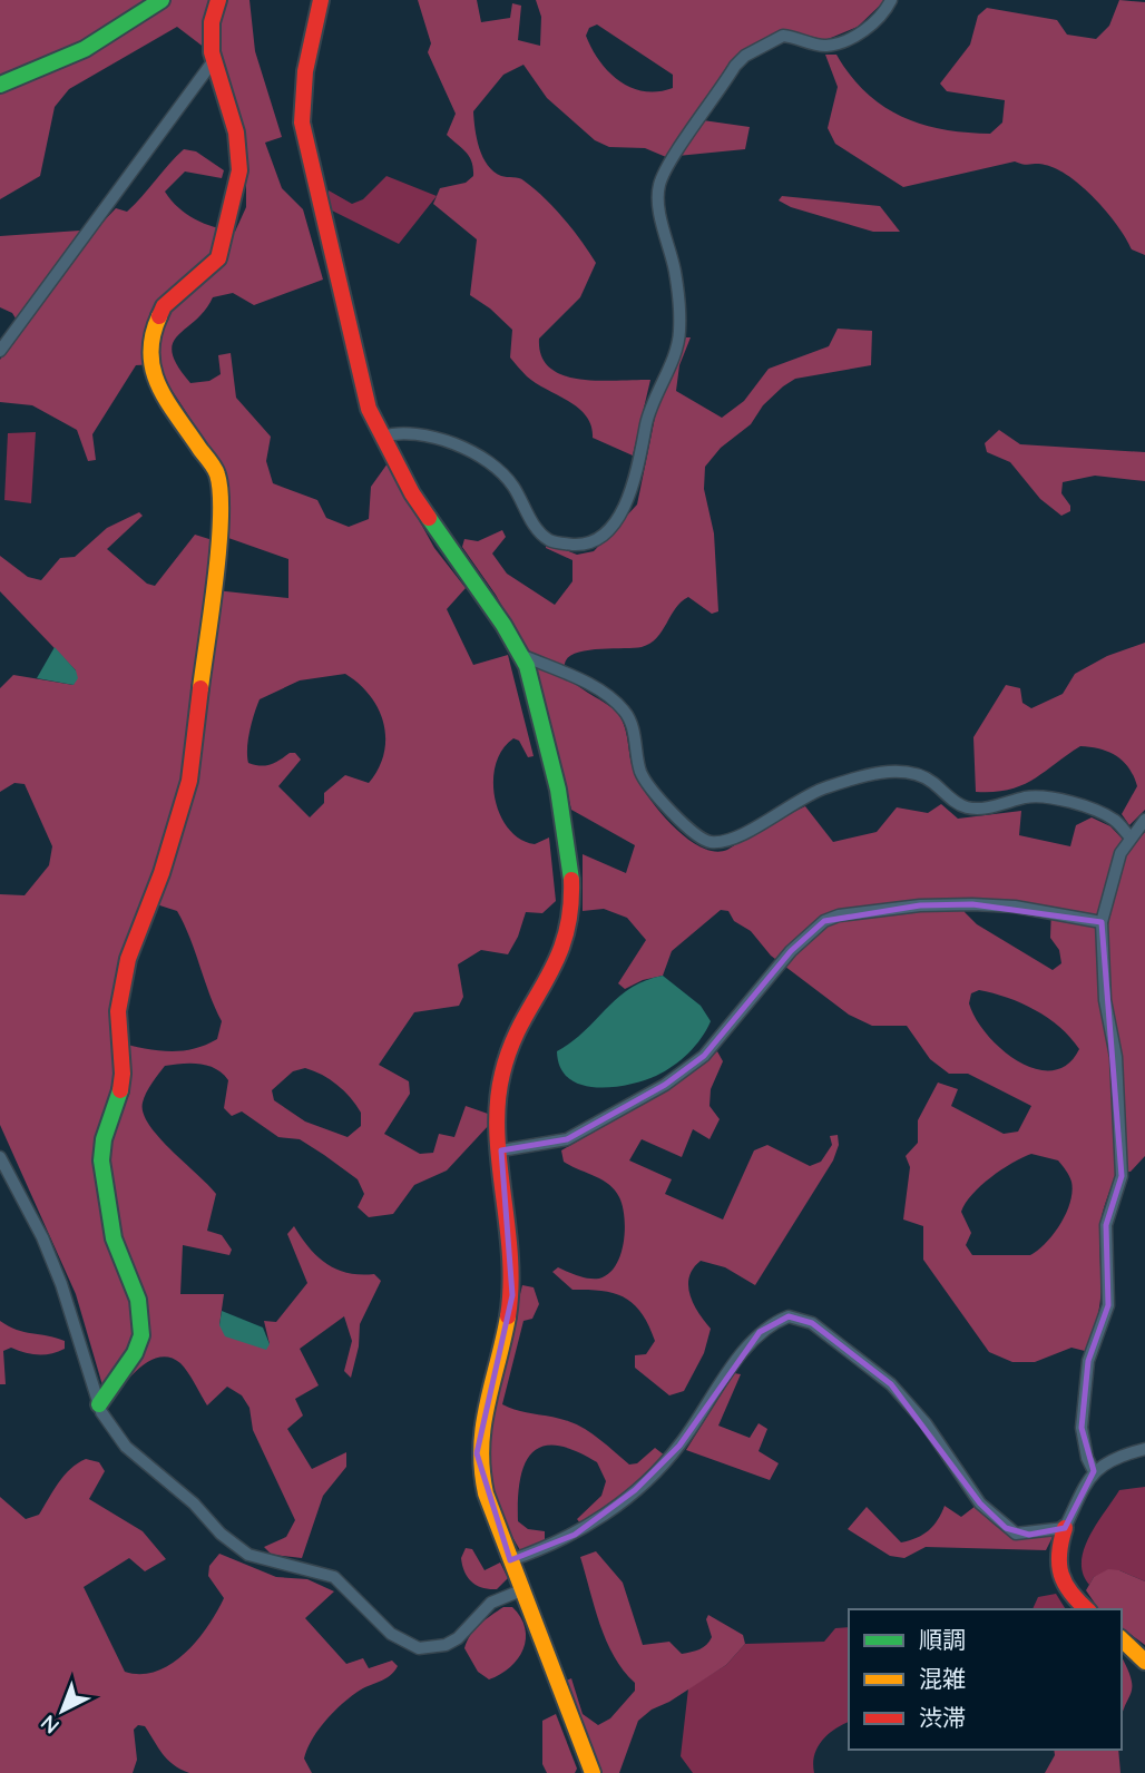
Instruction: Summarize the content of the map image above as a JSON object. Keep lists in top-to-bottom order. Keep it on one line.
{"legend":["順調","混雑","渋滞"],"north":"bottom left"}
